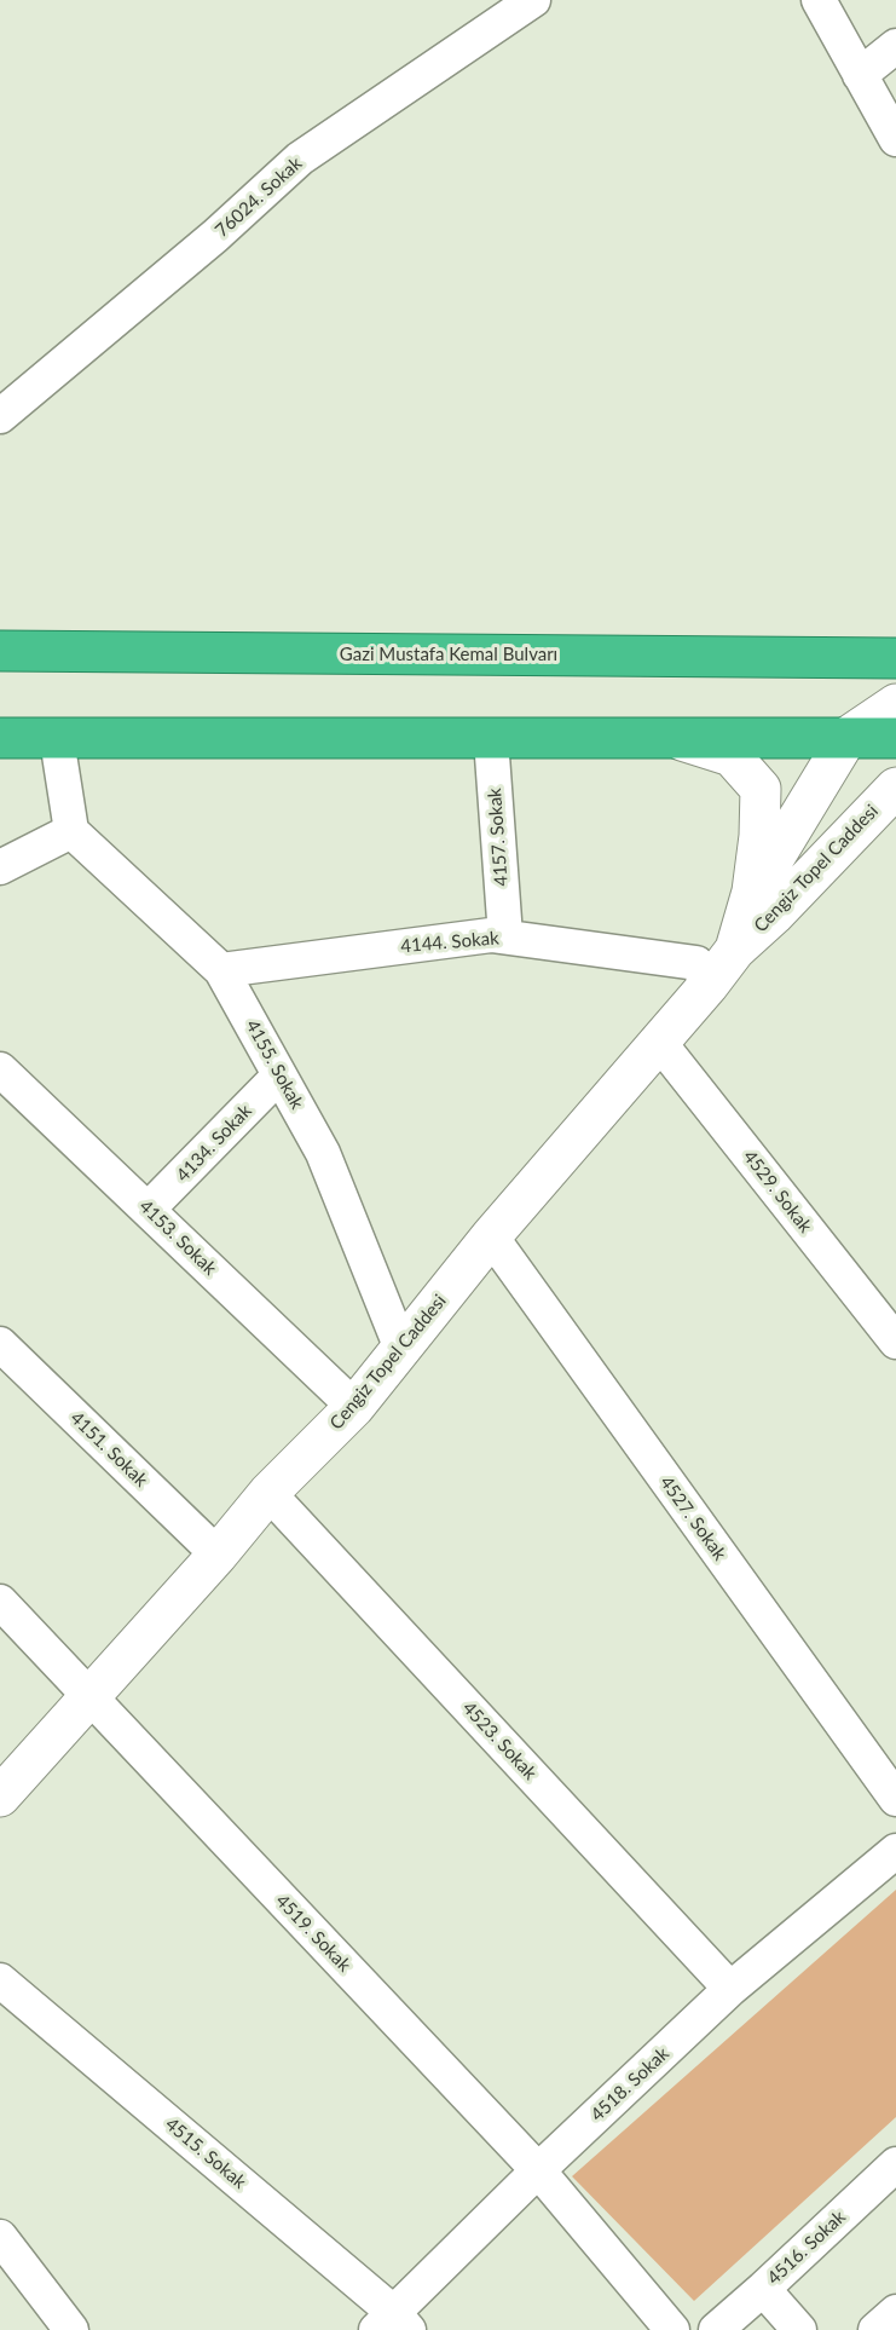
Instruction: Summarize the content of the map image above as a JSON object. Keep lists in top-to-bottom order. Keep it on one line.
{"streets":{"highway":["Gazi Mustafa Kemal Bulvarı"],"street":["76024. Sokak","4157. Sokak","Cengiz Topel Caddesi","4144. Sokak","4155. Sokak","4134. Sokak","4529. Sokak","4153. Sokak","4151. Sokak","4527. Sokak","4523. Sokak","4519. Sokak","4518. Sokak","4515. Sokak","4516. Sokak"]},"crossings":[["4157. Sokak","4144. Sokak"],["Cengiz Topel Caddesi","4144. Sokak"],["Cengiz Topel Caddesi","4155. Sokak"],["Cengiz Topel Caddesi","4529. Sokak"],["Cengiz Topel Caddesi","4153. Sokak"],["Cengiz Topel Caddesi","4151. Sokak"],["Cengiz Topel Caddesi","4527. Sokak"],["Cengiz Topel Caddesi","4523. Sokak"],["Cengiz Topel Caddesi","4519. Sokak"],["4144. Sokak","4155. Sokak"],["4155. Sokak","4134. Sokak"],["4134. Sokak","4153. Sokak"],["4523. Sokak","4518. Sokak"],["4519. Sokak","4518. Sokak"],["4518. Sokak","4515. Sokak"]]}
